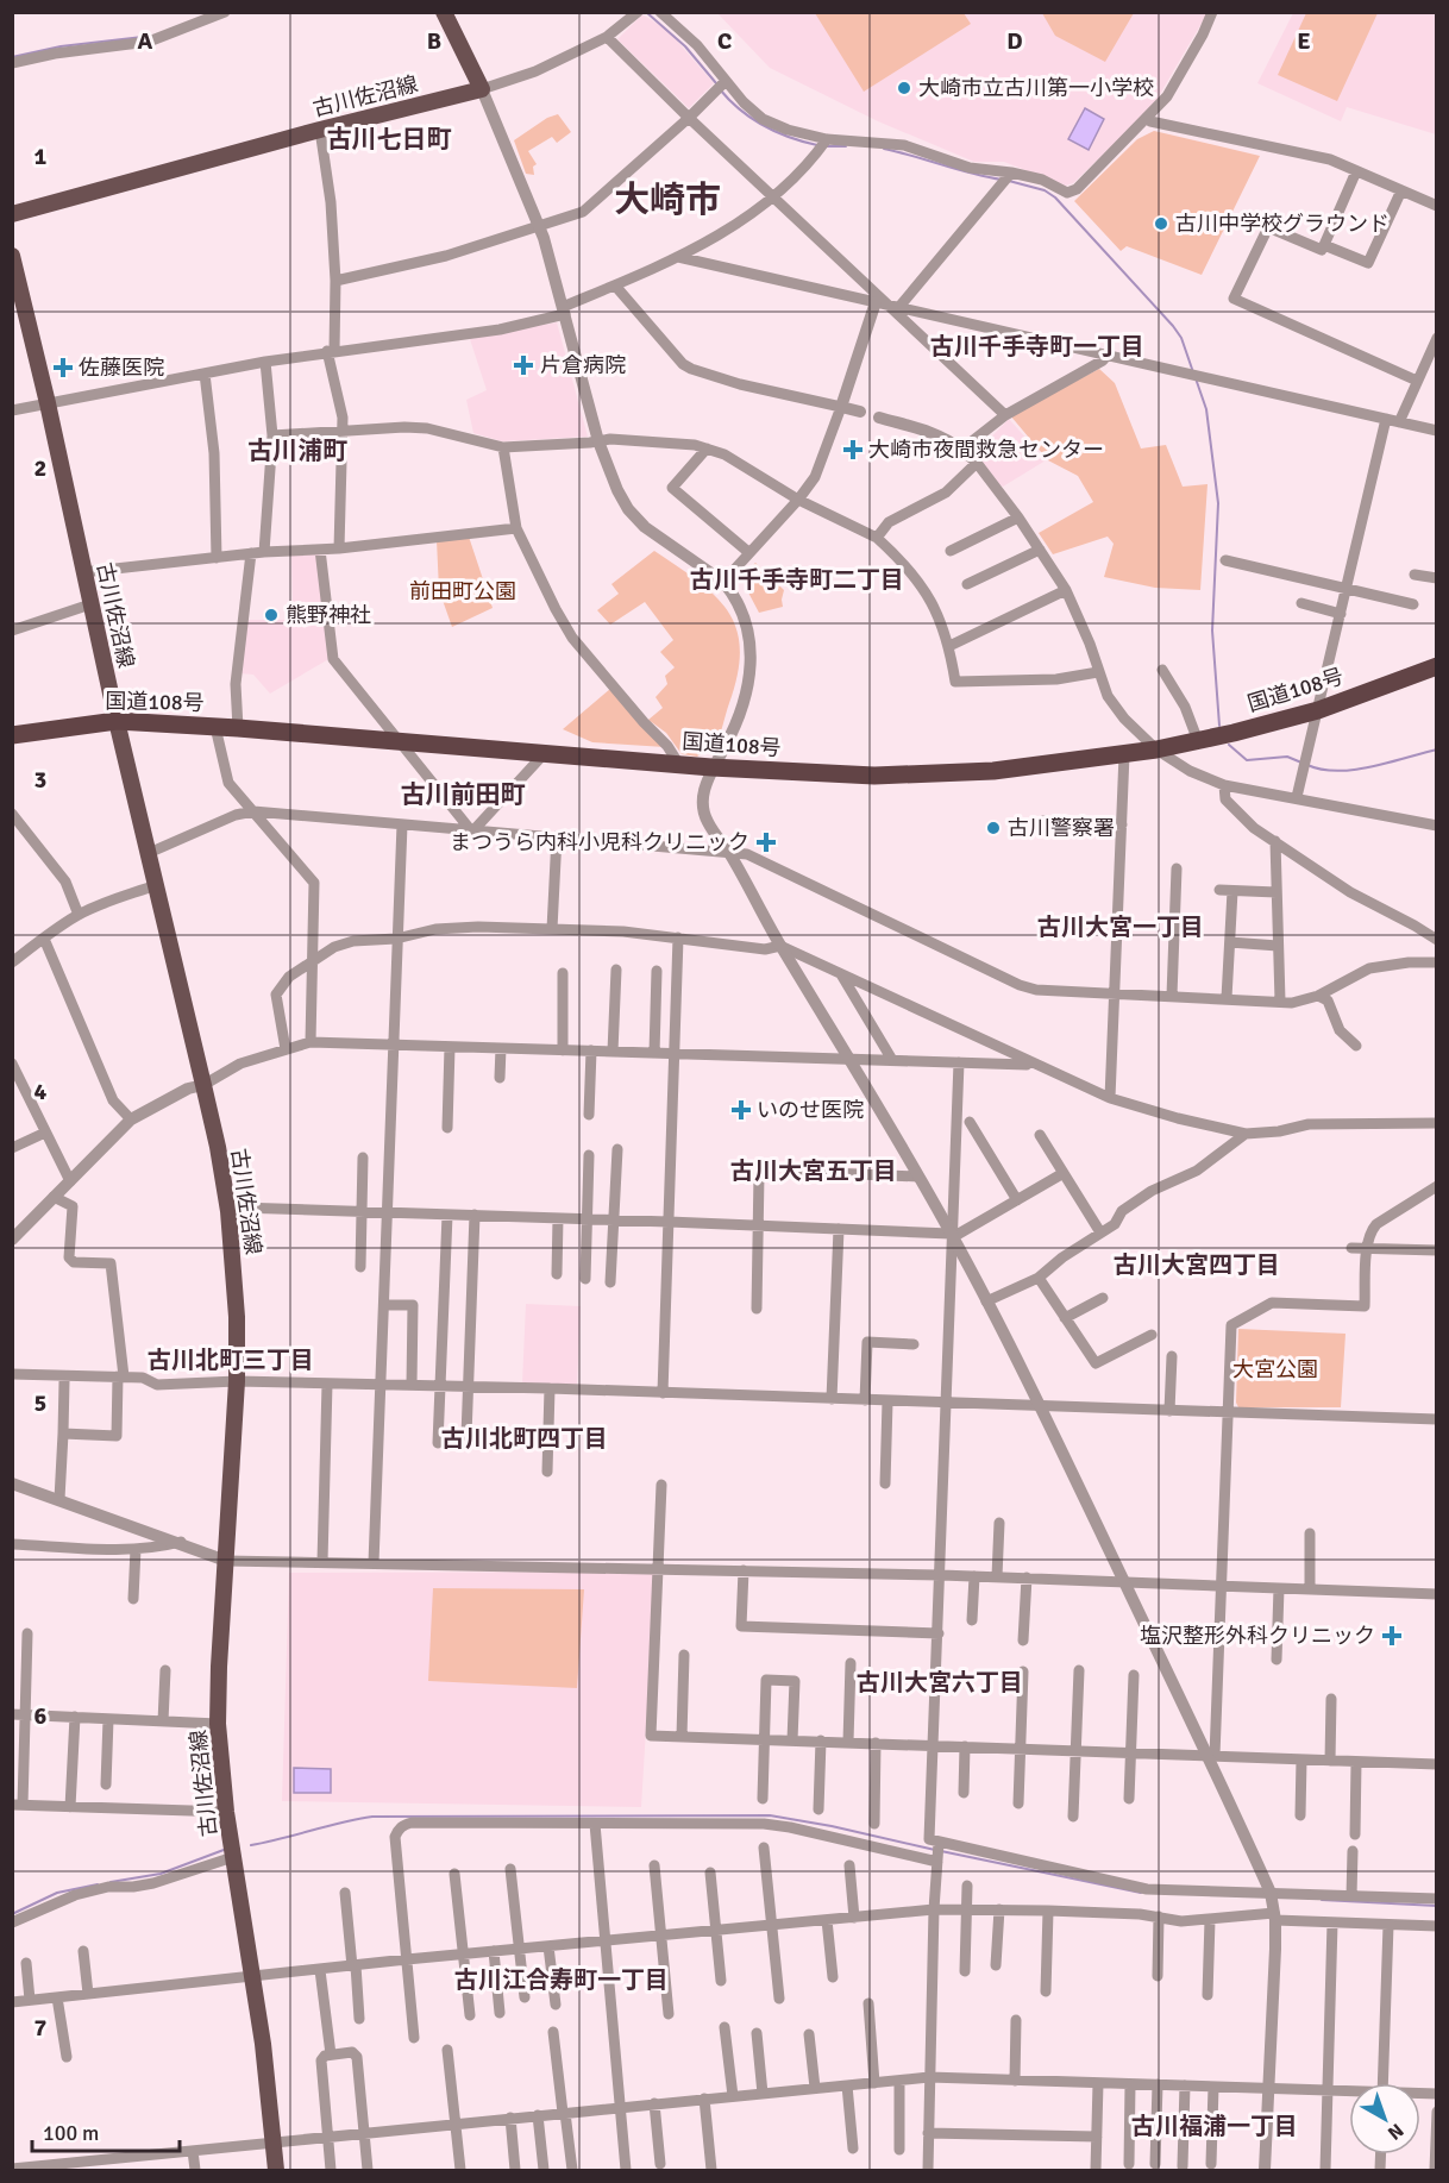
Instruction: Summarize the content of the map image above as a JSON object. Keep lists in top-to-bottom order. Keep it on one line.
{"streets":{"highway":["国道108号"],"main road":["古川佐沼線"]},"crossings":[["古川佐沼線","国道108号"]],"districts":["古川七日町","大崎市","古川千手寺町一丁目","古川浦町","古川千手寺町二丁目","古川前田町","古川大宮一丁目","古川大宮五丁目","古川大宮四丁目","古川北町三丁目","古川北町四丁目","古川大宮六丁目","古川江合寿町一丁目","古川福浦一丁目"],"parks":["前田町公園","大宮公園"],"places":{"other":["大崎市立古川第一小学校","古川中学校グラウンド","熊野神社","古川警察署"],"health":["片倉病院","佐藤医院","大崎市夜間救急センター","まつうら内科小児科クリニック","いのせ医院","塩沢整形外科クリニック"]},"scale_bar":"100 m","north":"bottom right","grid":{"columns":["A","B","C","D","E"],"rows":["1","2","3","4","5","6","7"]}}
